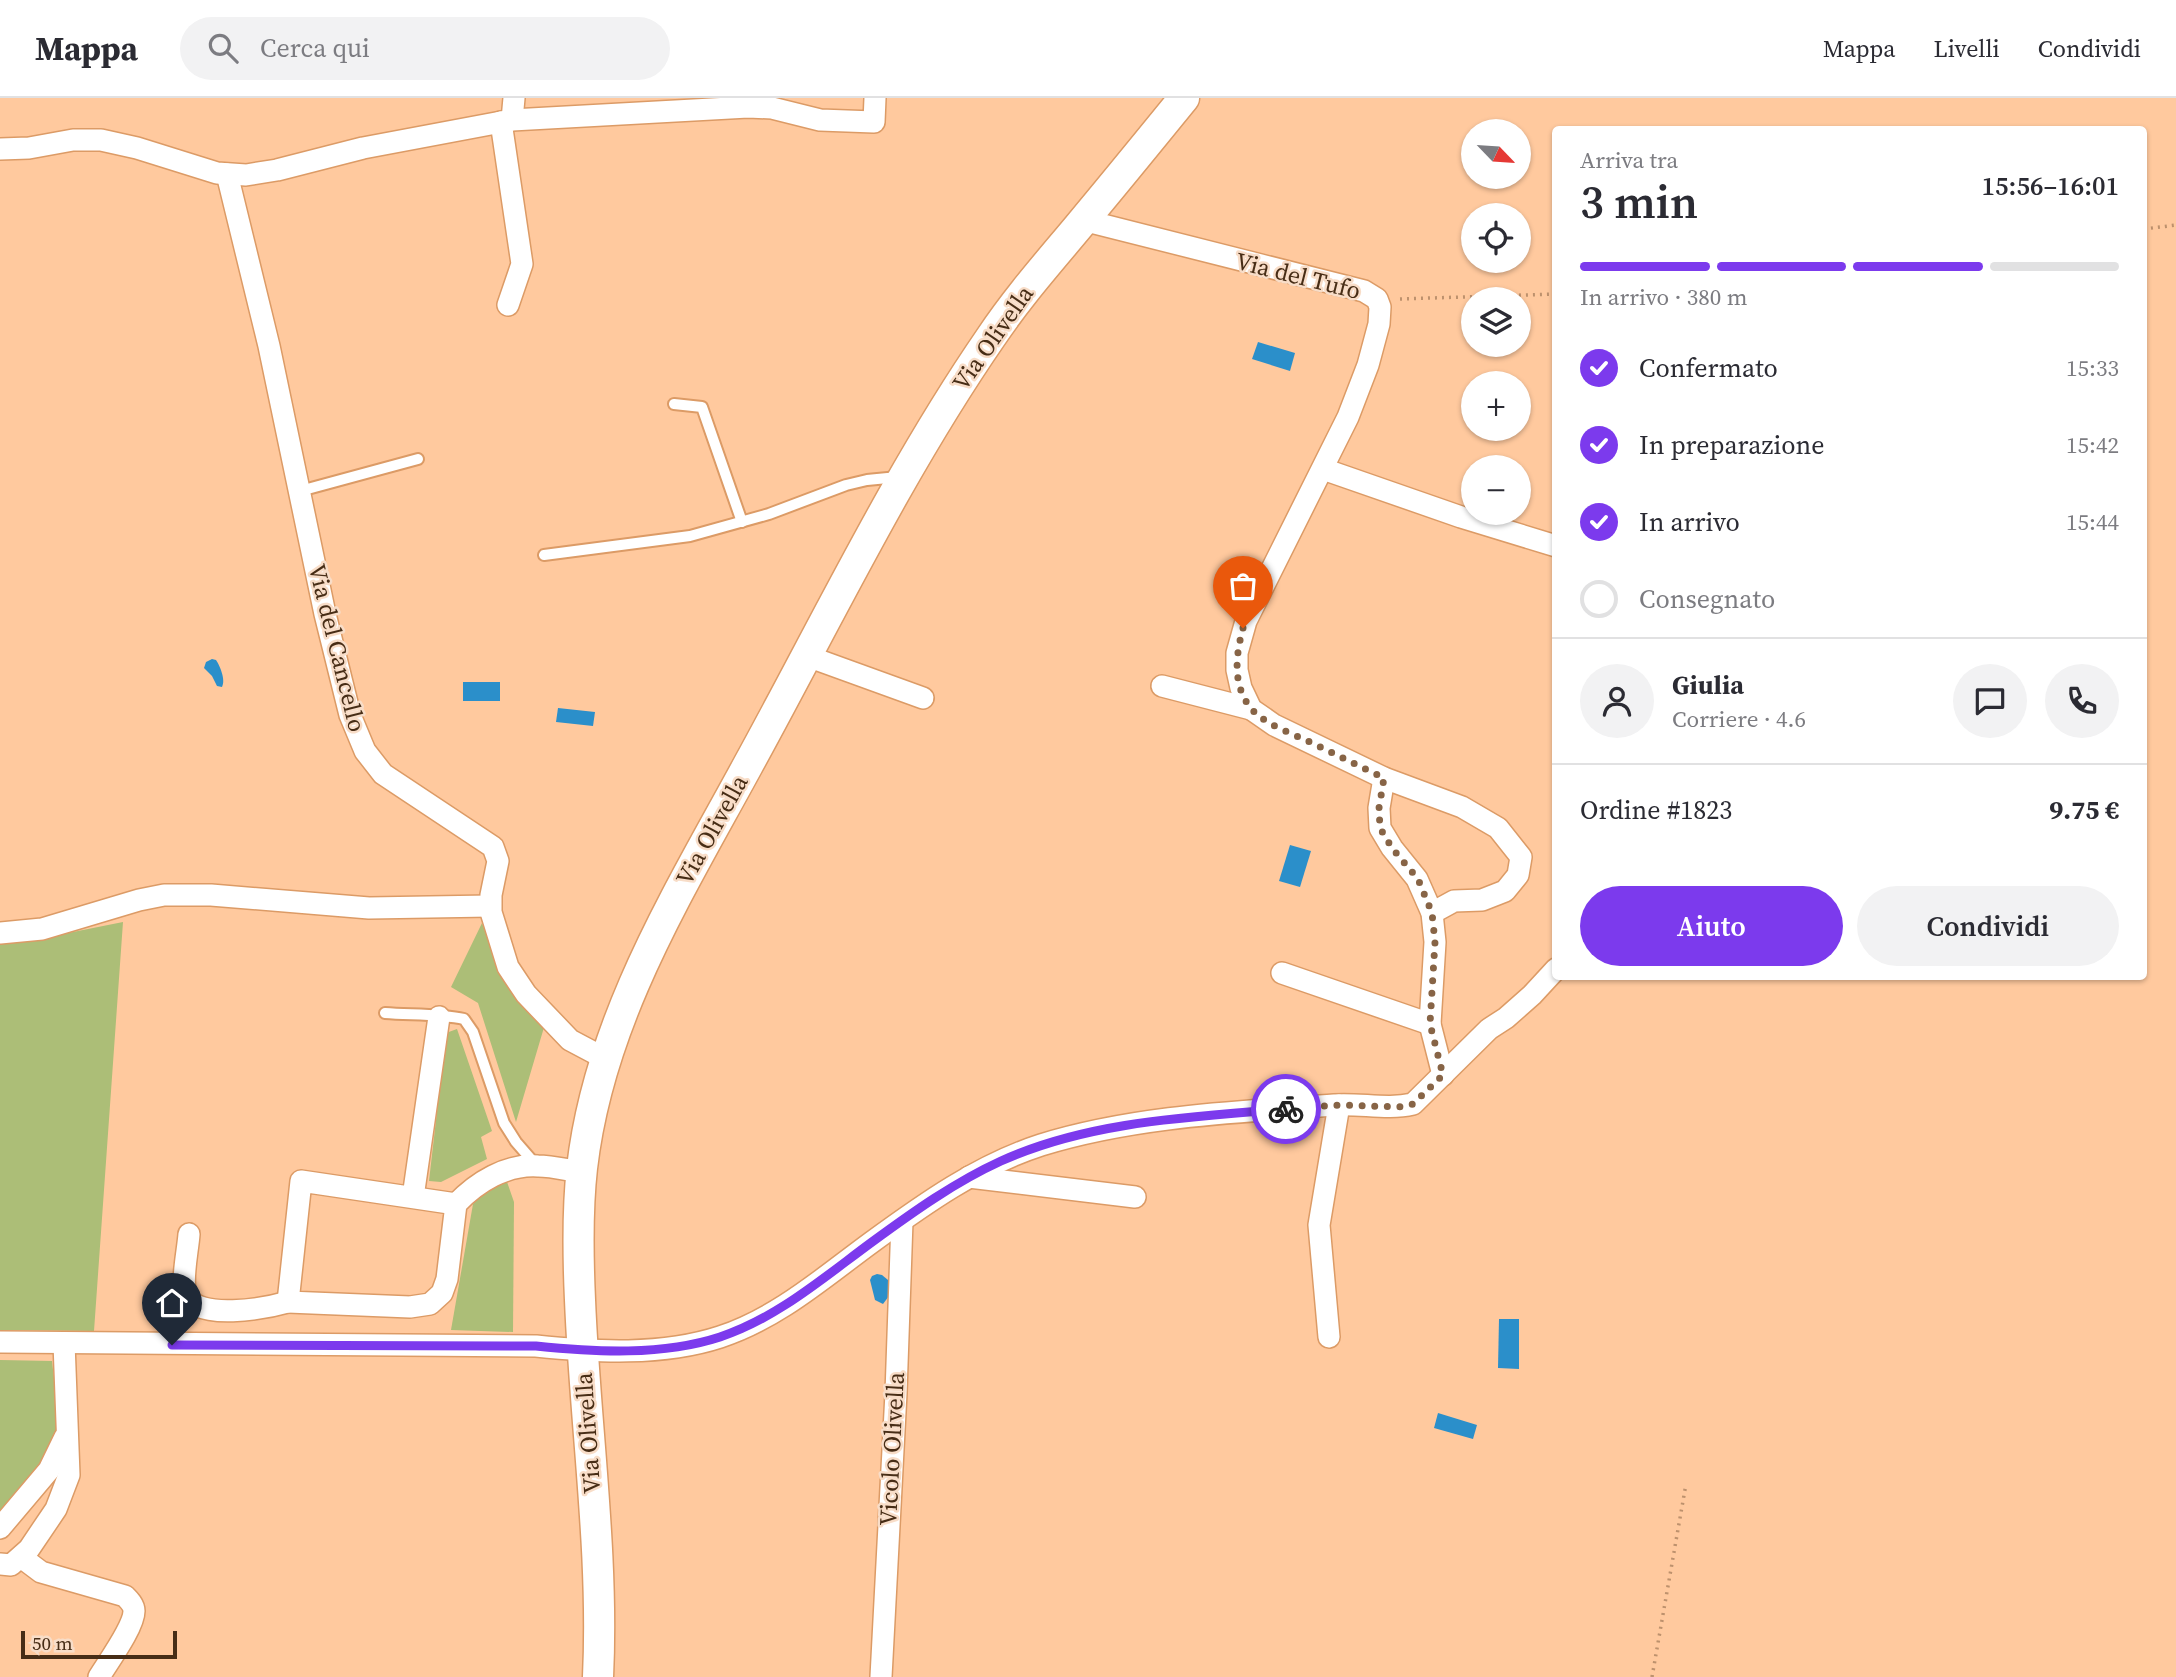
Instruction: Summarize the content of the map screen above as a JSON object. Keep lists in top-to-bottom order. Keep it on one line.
{"streets":{"main road":["Via Olivella"],"street":["Via del Tufo","Via del Cancello","Vicolo Olivella"]},"crossings":[["Via del Tufo","Via Olivella"],["Via Olivella","Via del Cancello"]],"scale_bar":"50 m","north":"bottom right","page":{"header":"Mappa","search":"Cerca qui","nav":["Mappa","Livelli","Condividi"],"map_buttons":["+","−"],"heading":["3 min","Arriva tra","15:56–16:01"],"panel":["Giulia","Corriere · 4.6","Ordine #1823","9.75 €"],"bar":"In arrivo · 380 m","list":[["Confermato","15:33"],["In preparazione","15:42"],["In arrivo","15:44"],"Consegnato"],"buttons":["Aiuto","Condividi"],"scale":"50 m"}}
